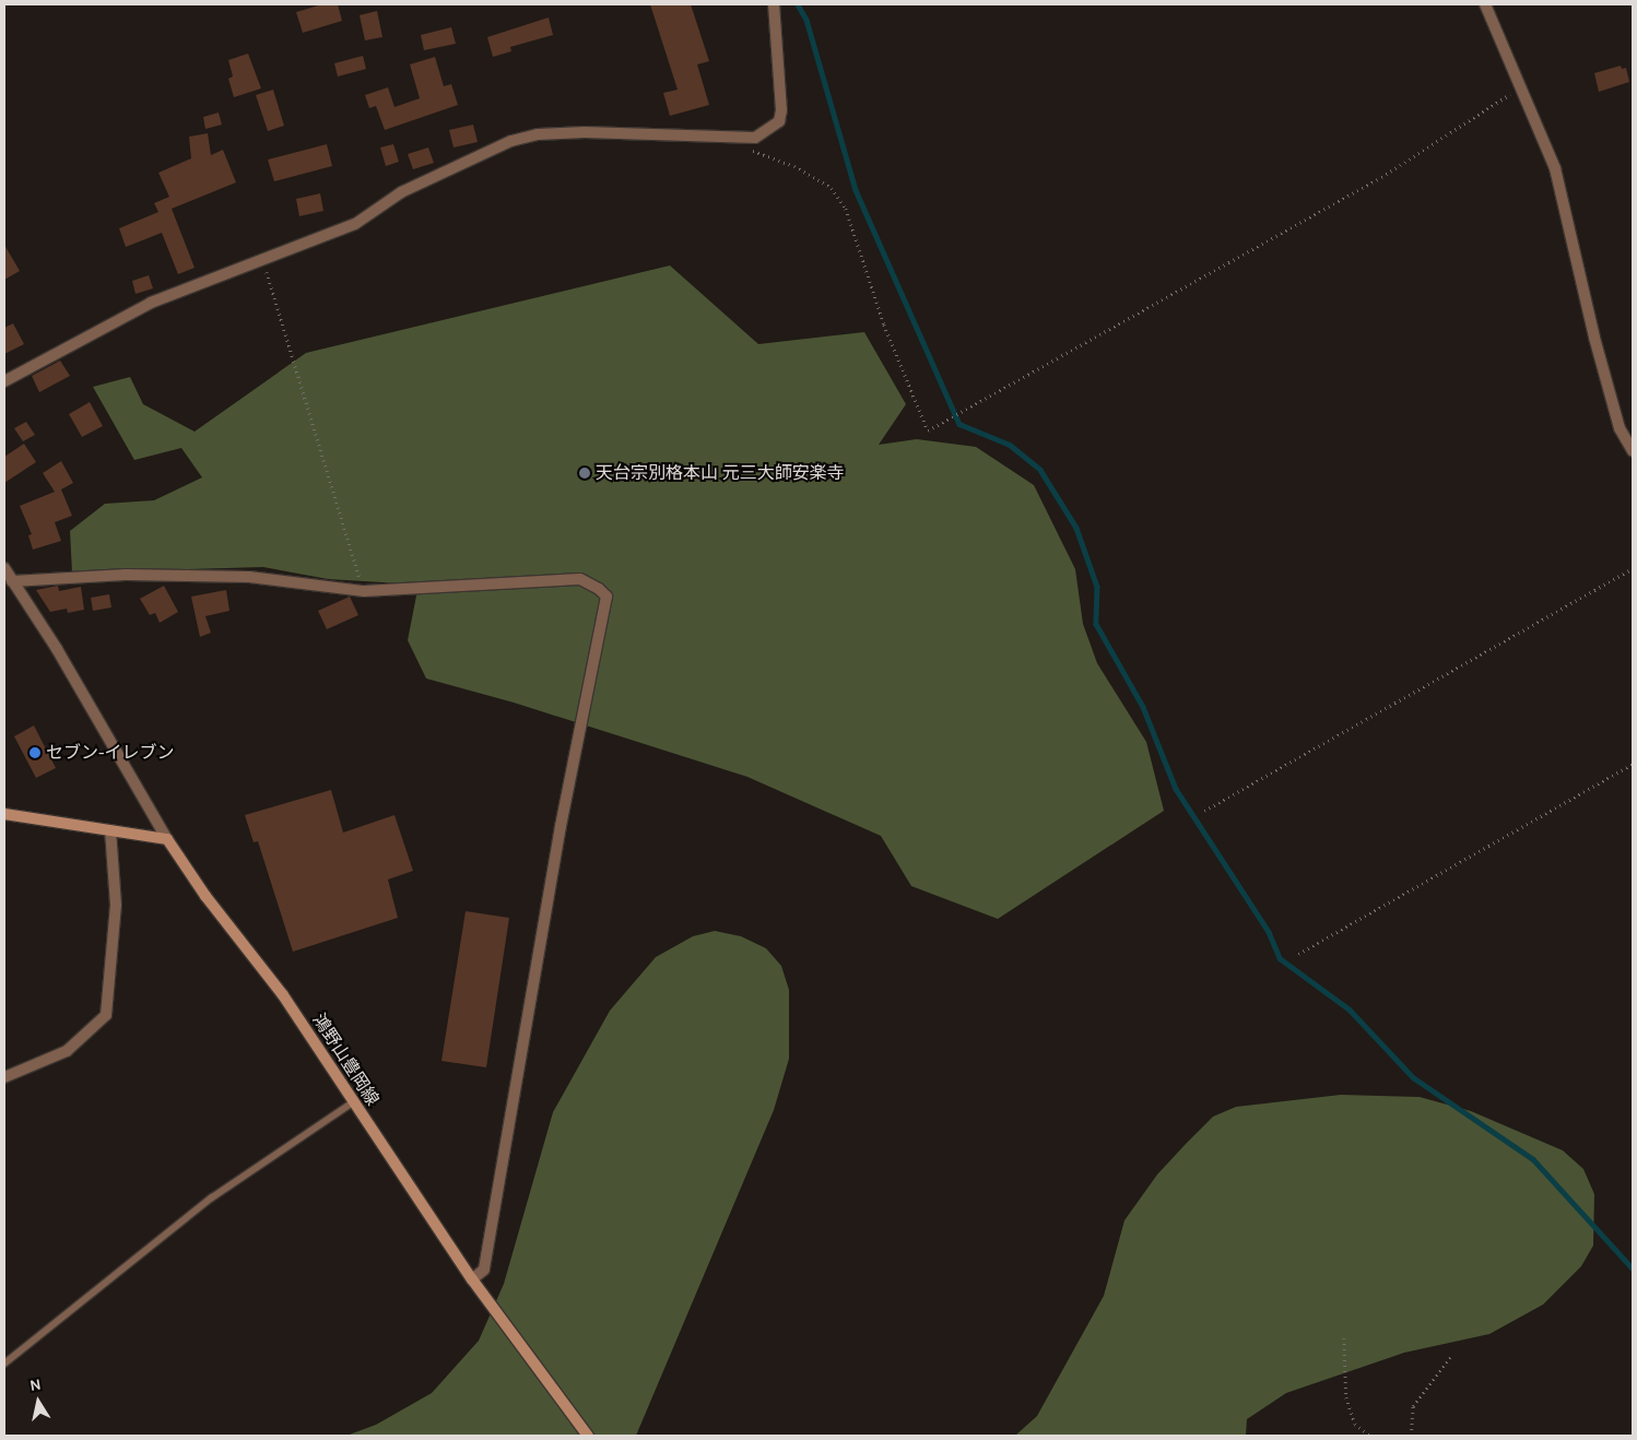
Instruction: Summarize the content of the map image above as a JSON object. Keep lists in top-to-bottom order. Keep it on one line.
{"streets":{"main road":["鴻野山豊岡線"]},"places":["天台宗別格本山 元三大師安楽寺","セブン-イレブン"],"north":"top"}
